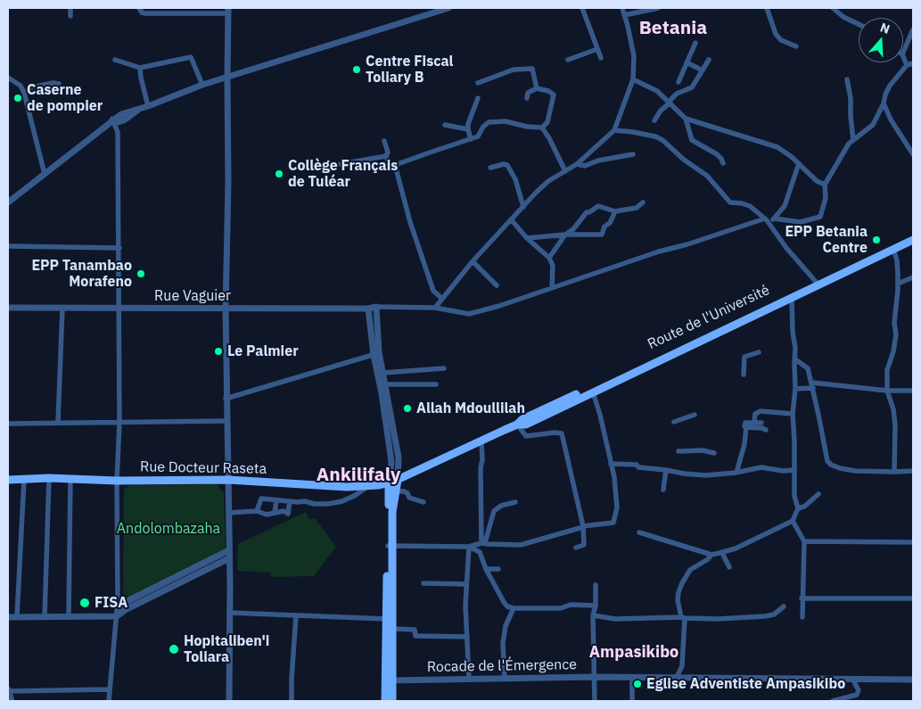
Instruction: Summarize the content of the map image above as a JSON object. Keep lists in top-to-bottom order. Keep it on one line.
{"streets":{"main road":["Route de l'Université","Rue Docteur Raseta"],"street":["Rue Vaguier","Rocade de l'Émergence"]},"crossings":[["Route de l'Université","Rue Docteur Raseta"]],"districts":["Betania","Ankilifaly","Ampasikibo"],"parks":["Andolombazaha"],"places":["Centre Fiscal Toliary B","Caserne de pompier","Collège Français de Tuléar","EPP Betania Centre","EPP Tanambao Morafeno","Le Palmier","Allah Mdoullilah","FISA","Hopitaliben'i Toliara","Eglise Adventiste Ampasikibo"],"north":"top"}
